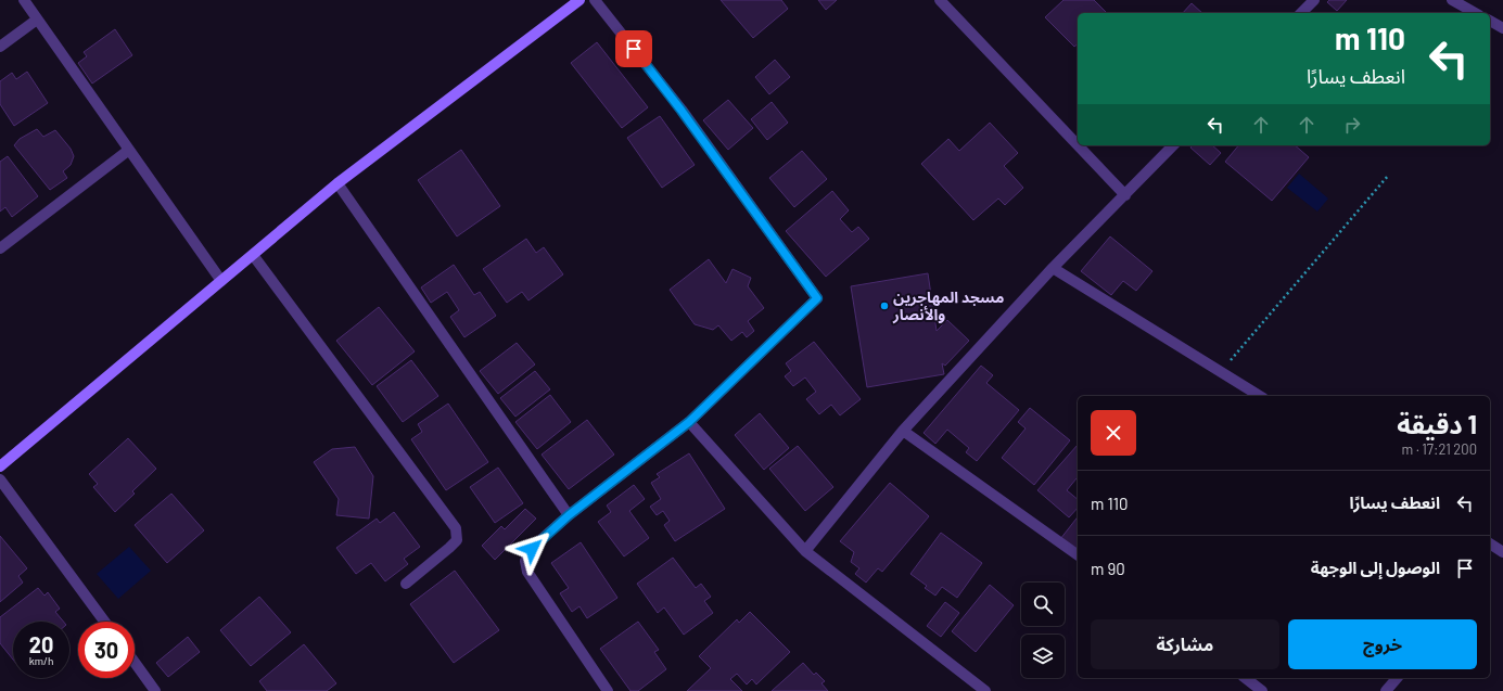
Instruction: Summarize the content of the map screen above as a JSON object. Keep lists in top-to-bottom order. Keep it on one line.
{"places":["مسجد المهاجرين والأنصار"],"page":{"turn":["110 m","انعطف يسارًا"],"heading":["1 دقيقة","200 m · 17:21"],"list":[{"name":"انعطف يسارًا","value":"110 m"},{"name":"الوصول إلى الوجهة","value":"90 m"}],"buttons":["خروج","مشاركة"],"speed":"20 km/h","limit":"30"}}
